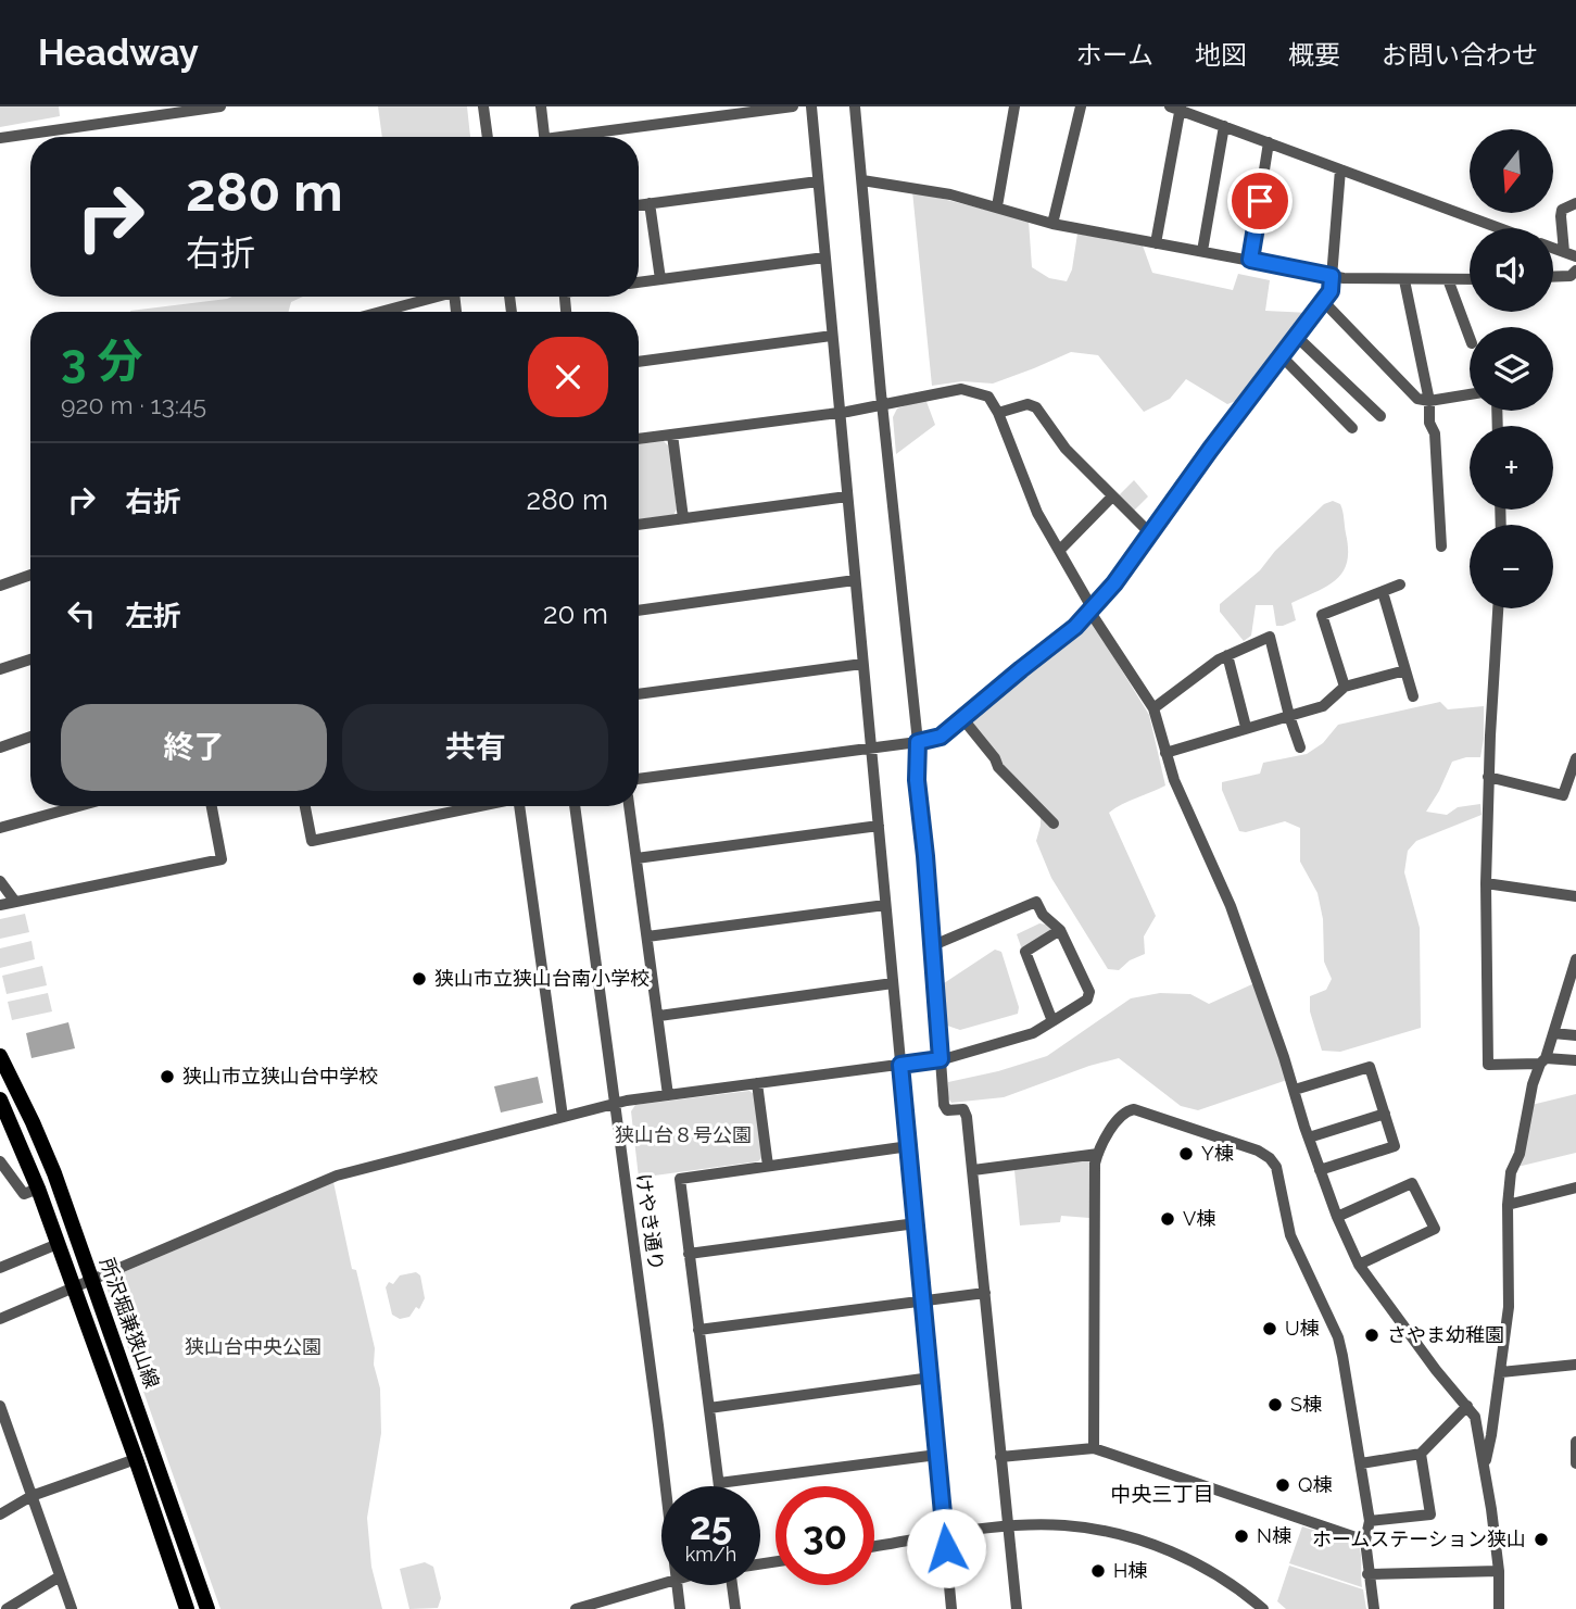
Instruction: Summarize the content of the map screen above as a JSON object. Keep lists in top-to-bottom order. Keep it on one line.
{"streets":{"main road":["所沢堀兼狭山線"],"street":["けやき通り"]},"districts":["中央三丁目"],"parks":["狭山台８号公園","狭山台中央公園"],"places":["狭山市立狭山台南小学校","狭山市立狭山台中学校","Y棟","V棟","U棟","さやま幼稚園","S棟","Q棟","N棟","ホームステーション狭山","H棟"],"north":"bottom","page":{"header":"Headway","nav":["ホーム","地図","概要","お問い合わせ"],"map_buttons":["+","−"],"turn":["280 m","右折"],"heading":["3 分","920 m · 13:45"],"list":[{"name":"右折","value":"280 m"},{"name":"左折","value":"20 m"}],"buttons":["終了","共有"],"speed":"25 km/h","limit":"30"}}
